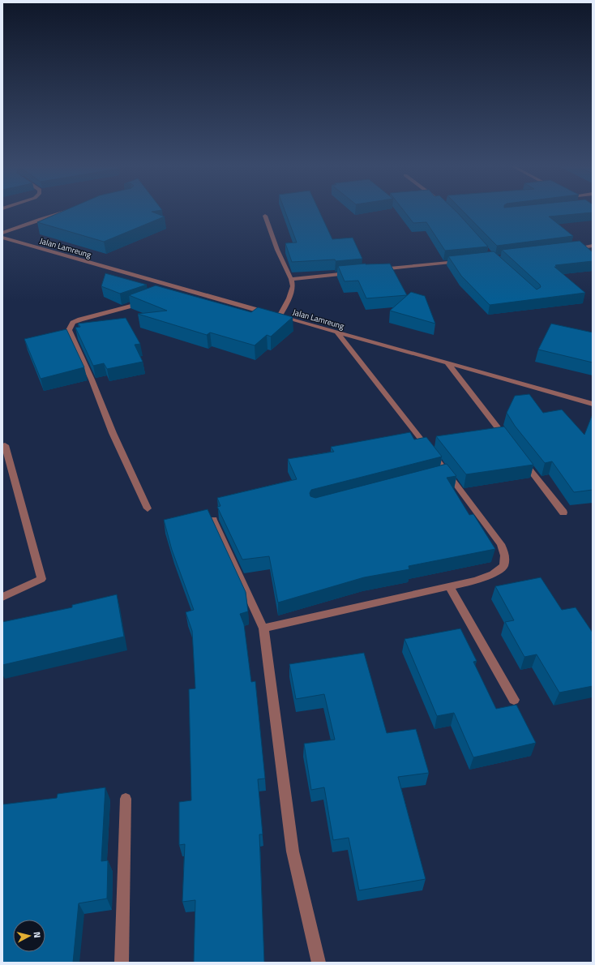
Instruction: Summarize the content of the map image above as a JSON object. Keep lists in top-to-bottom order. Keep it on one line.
{"streets":{"street":["Jalan Lamreung"]},"north":"right"}
